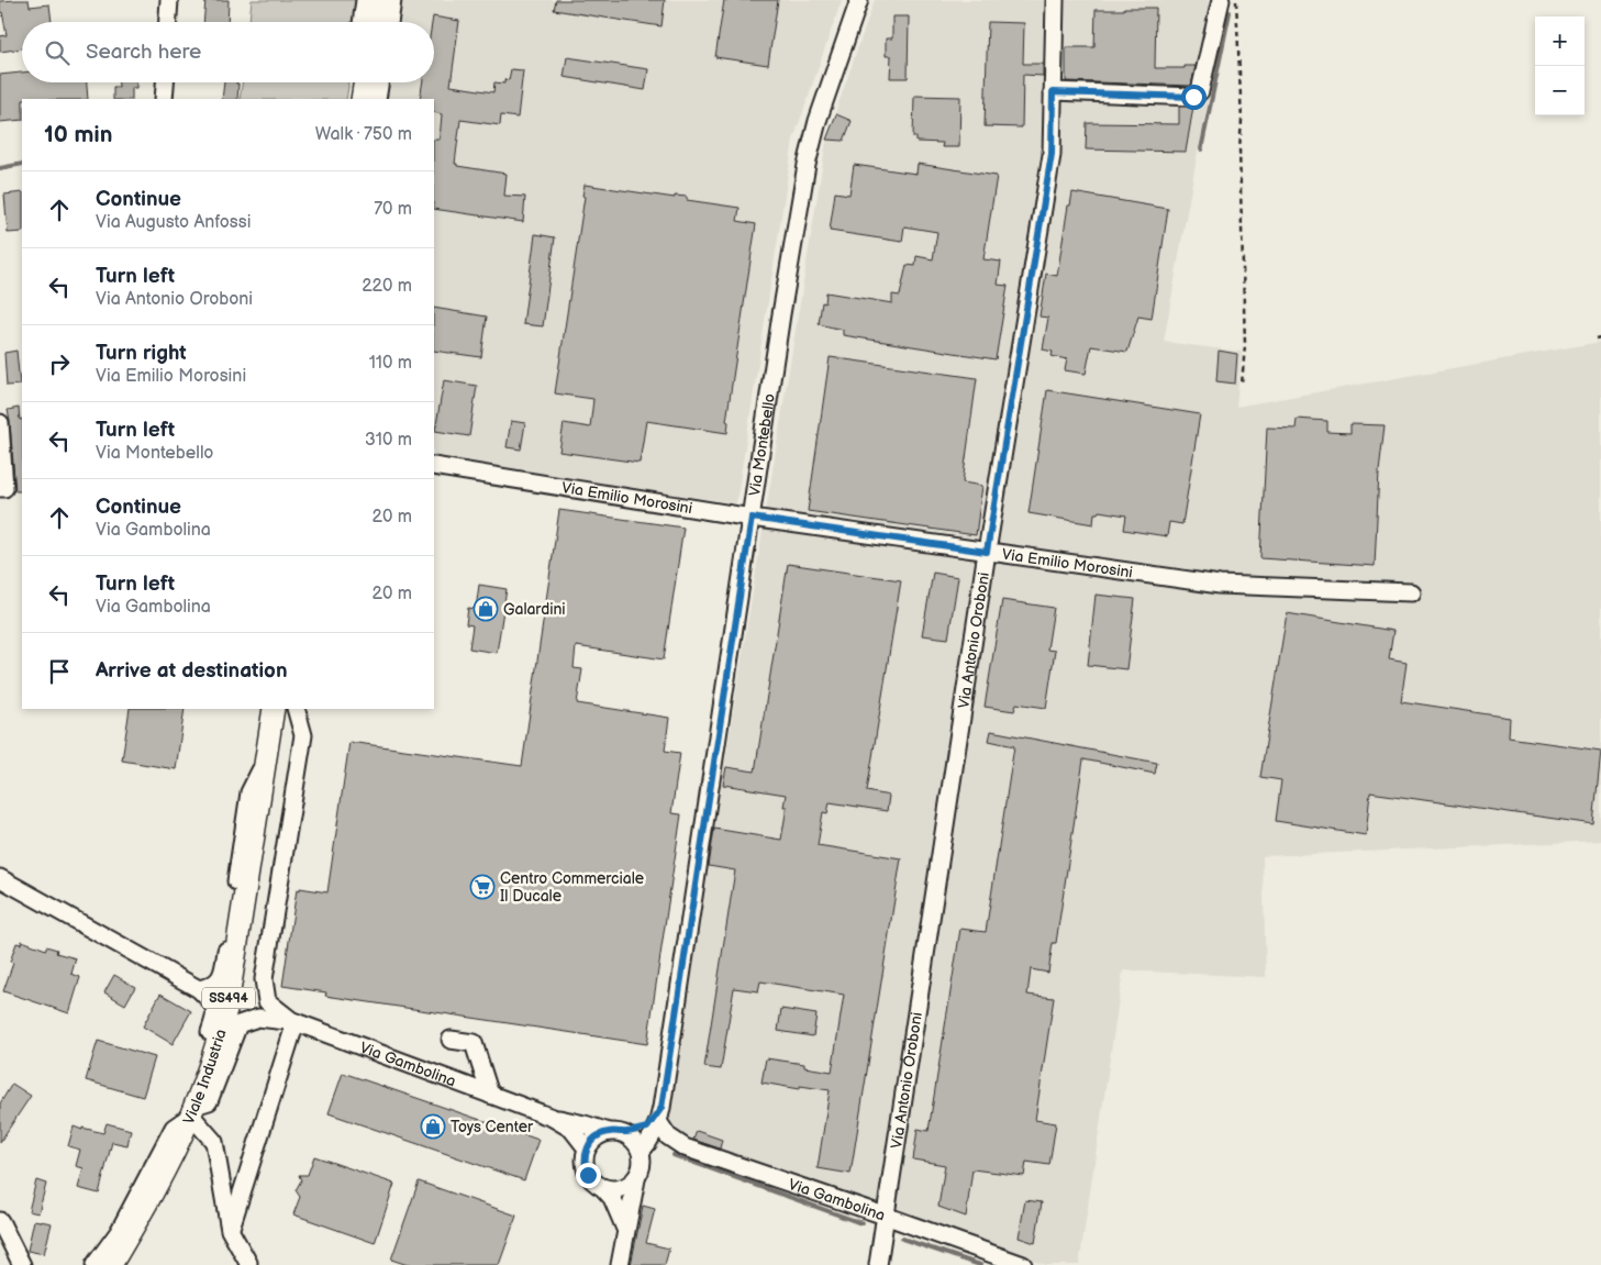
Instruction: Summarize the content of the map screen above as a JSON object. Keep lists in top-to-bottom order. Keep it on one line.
{"streets":{"main road":["SS494","Viale Industria"],"street":["Via Montebello","Via Emilio Morosini","Via Antonio Oroboni","Via Gambolina"]},"crossings":[["Via Montebello","Via Emilio Morosini"],["Via Montebello","Via Gambolina"],["Via Emilio Morosini","Via Antonio Oroboni"],["Via Antonio Oroboni","Via Gambolina"]],"places":{"shop":["Galardini","Toys Center"],"supermarket":["Centro Commerciale Il Ducale"]},"page":{"map_buttons":["+","−"],"search":"Search here","heading":["10 min","Walk · 750 m"],"list":[["Continue","Via Augusto Anfossi","70 m"],["Turn left","Via Antonio Oroboni","220 m"],["Turn right","Via Emilio Morosini","110 m"],["Turn left","Via Montebello","310 m"],["Continue","Via Gambolina","20 m"],["Turn left","Via Gambolina","20 m"],"Arrive at destination"]}}
